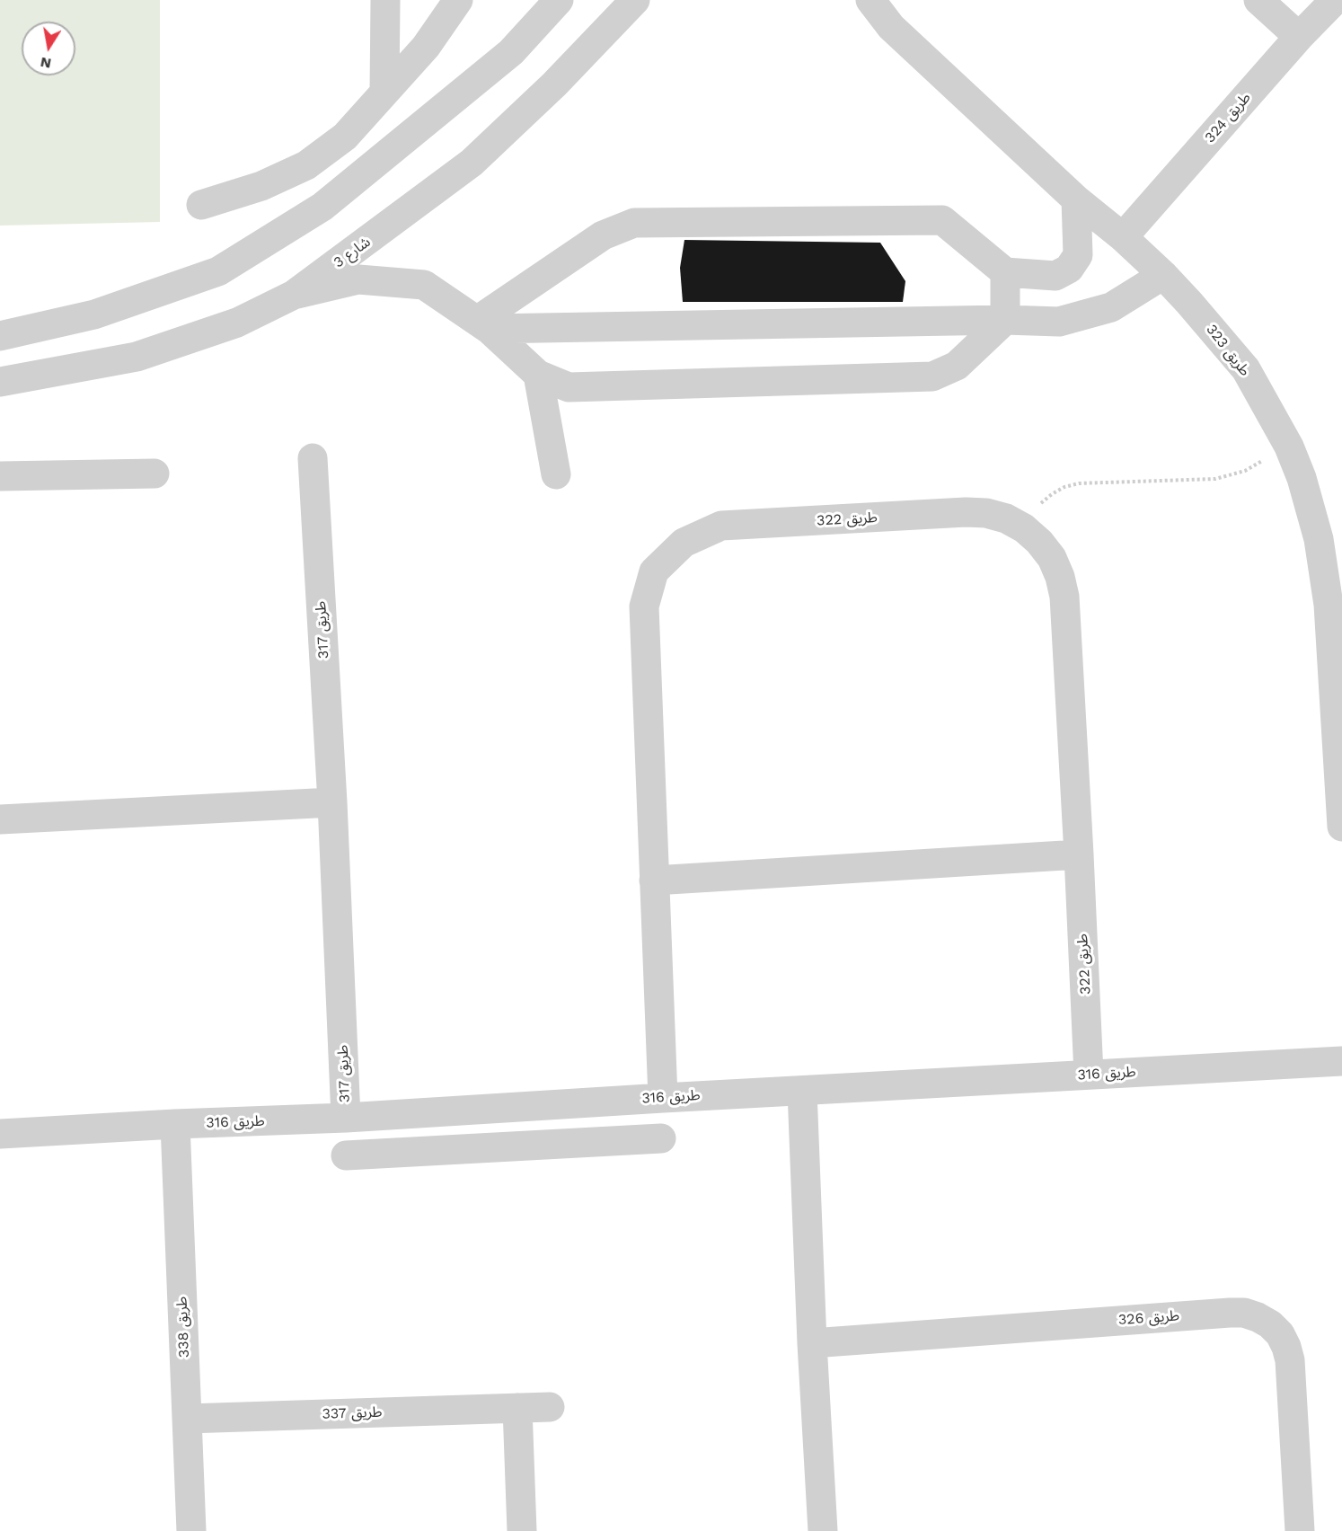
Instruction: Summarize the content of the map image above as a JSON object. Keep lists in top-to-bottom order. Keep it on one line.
{"streets":{"street":["طريق 324","شارع 3","طريق 323","طريق 322","طريق 317","طريق 316","طريق 326","طريق 338","طريق 337"]},"crossings":[["طريق 324","طريق 323"],["طريق 322","طريق 316"],["طريق 317","طريق 316"],["طريق 316","طريق 338"],["طريق 338","طريق 337"]],"north":"bottom"}
